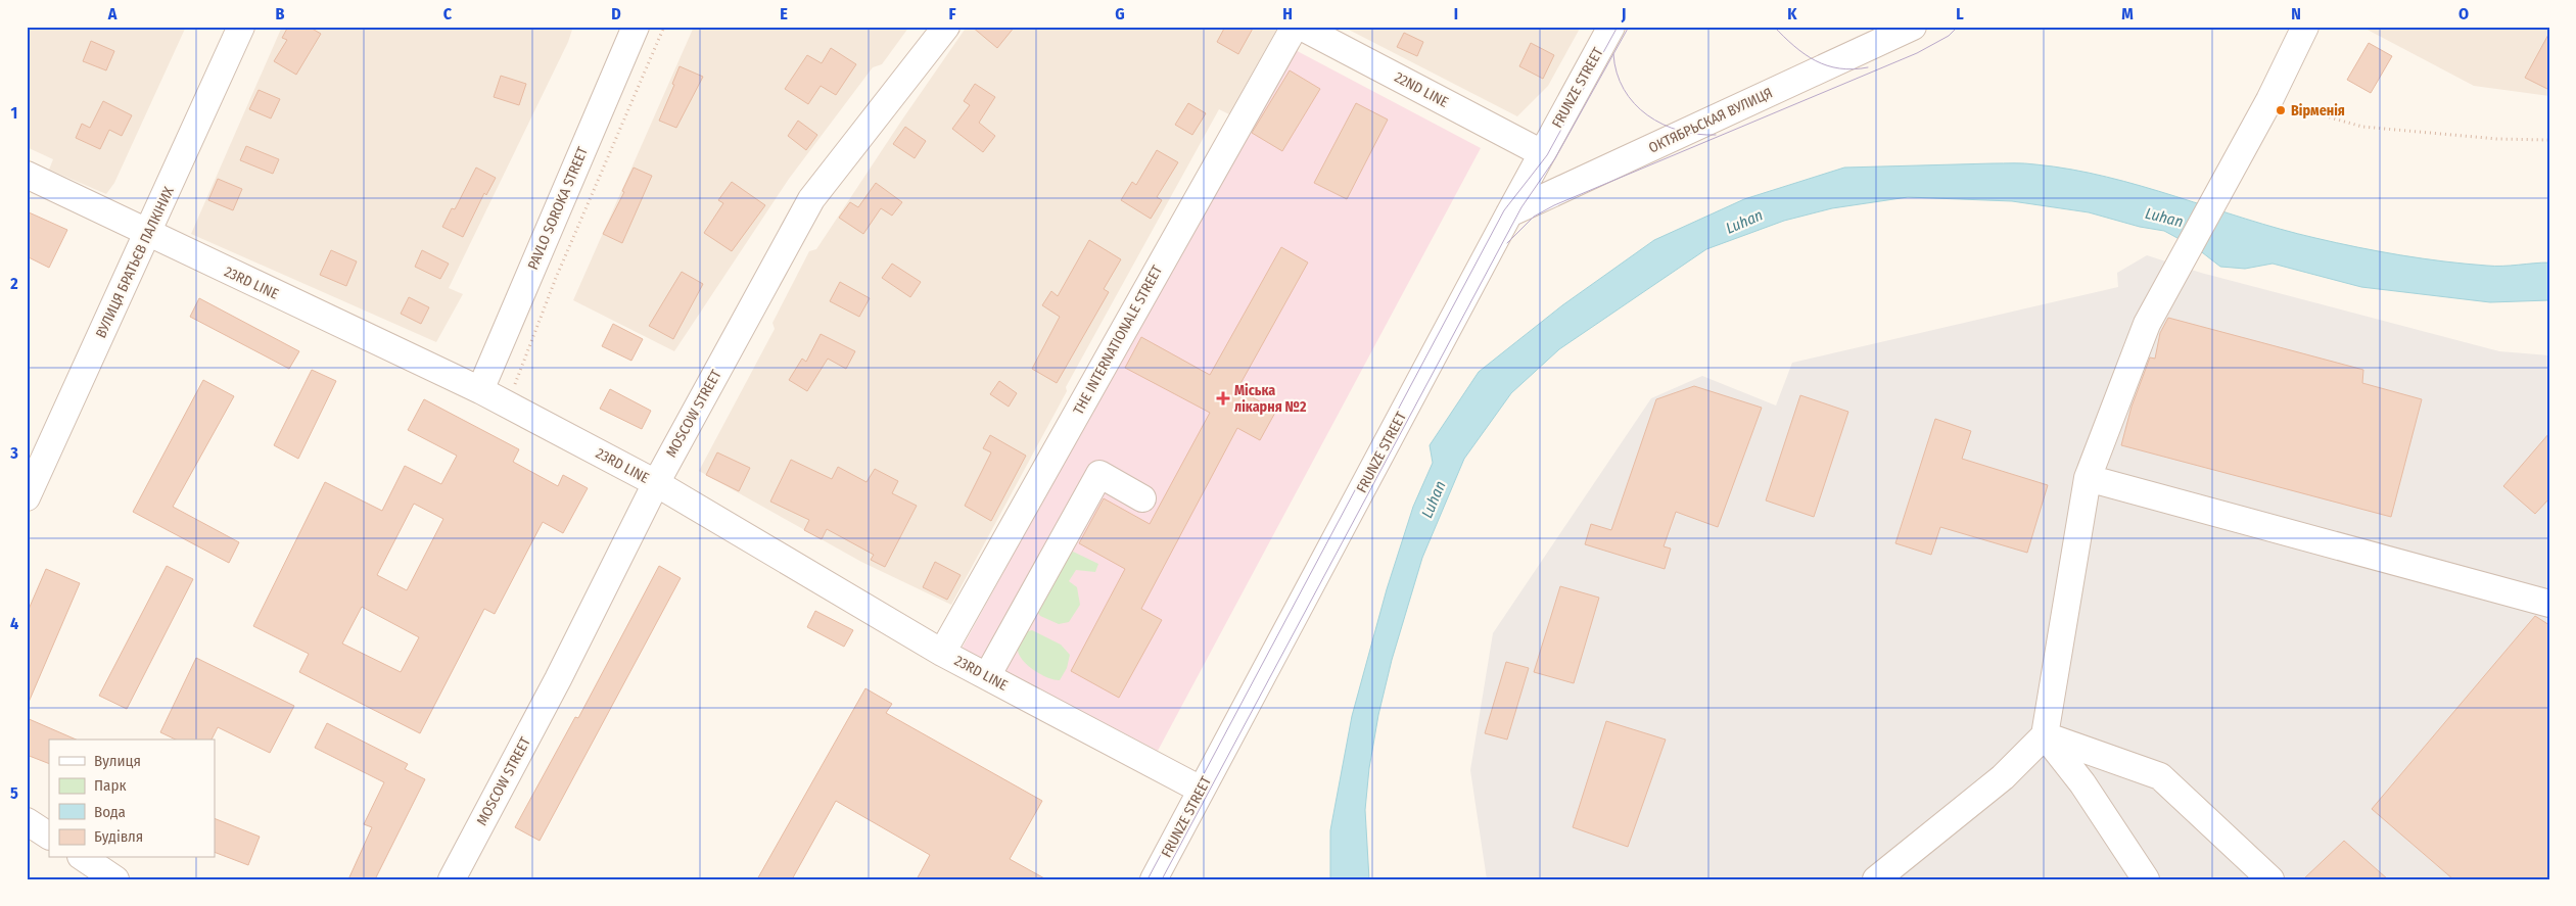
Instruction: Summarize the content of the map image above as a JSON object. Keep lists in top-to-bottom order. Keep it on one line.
{"streets":{"street":["FRUNZE STREET","22ND LINE","ОКТЯБРЬСКАЯ ВУЛИЦЯ","PAVLO SOROKA STREET","ВУЛИЦЯ БРАТЬЄВ ПАЛКІНИХ","23RD LINE","THE INTERNATIONALE STREET","MOSCOW STREET"]},"crossings":[["FRUNZE STREET","22ND LINE"],["FRUNZE STREET","ОКТЯБРЬСКАЯ ВУЛИЦЯ"],["FRUNZE STREET","23RD LINE"],["PAVLO SOROKA STREET","23RD LINE"],["ВУЛИЦЯ БРАТЬЄВ ПАЛКІНИХ","23RD LINE"],["23RD LINE","THE INTERNATIONALE STREET"],["23RD LINE","MOSCOW STREET"]],"water":["Luhan"],"places":{"other":["Вірменія"],"health":["Міська лікарня №2"]},"legend":["Вулиця","Парк","Вода","Будівля"],"grid":{"columns":["A","B","C","D","E","F","G","H","I","J","K","L","M","N","O"],"rows":["1","2","3","4","5"]}}
